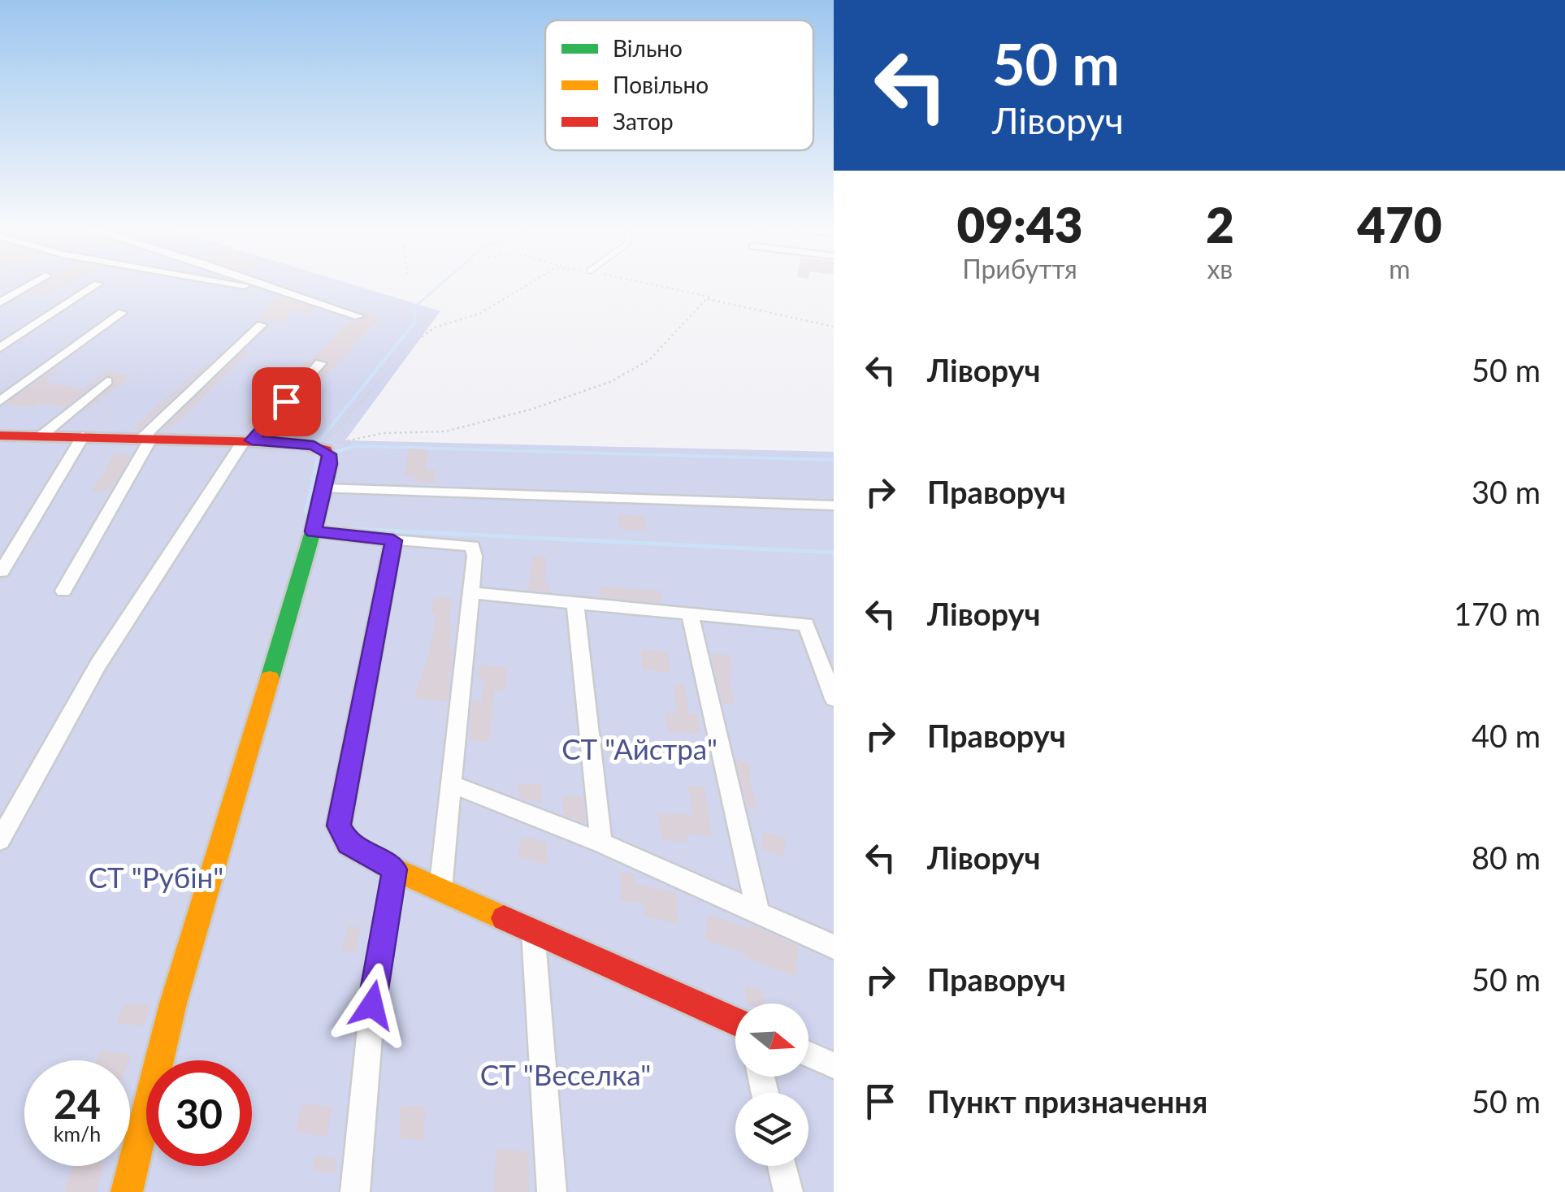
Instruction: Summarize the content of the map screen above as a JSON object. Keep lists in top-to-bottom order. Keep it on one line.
{"parks":["СТ \"Айстра\"","СТ \"Рубін\"","СТ \"Веселка\""],"legend":["Вільно","Повільно","Затор"],"north":"right","page":{"turn":["50 m","Ліворуч"],"eta":["09:43","Прибуття","2","хв","470","m"],"list":[{"name":"Ліворуч","value":"50 m"},{"name":"Праворуч","value":"30 m"},{"name":"Ліворуч","value":"170 m"},{"name":"Праворуч","value":"40 m"},{"name":"Ліворуч","value":"80 m"},{"name":"Праворуч","value":"50 m"},{"name":"Пункт призначення","value":"50 m"}],"speed":"24 km/h","limit":"30"}}
